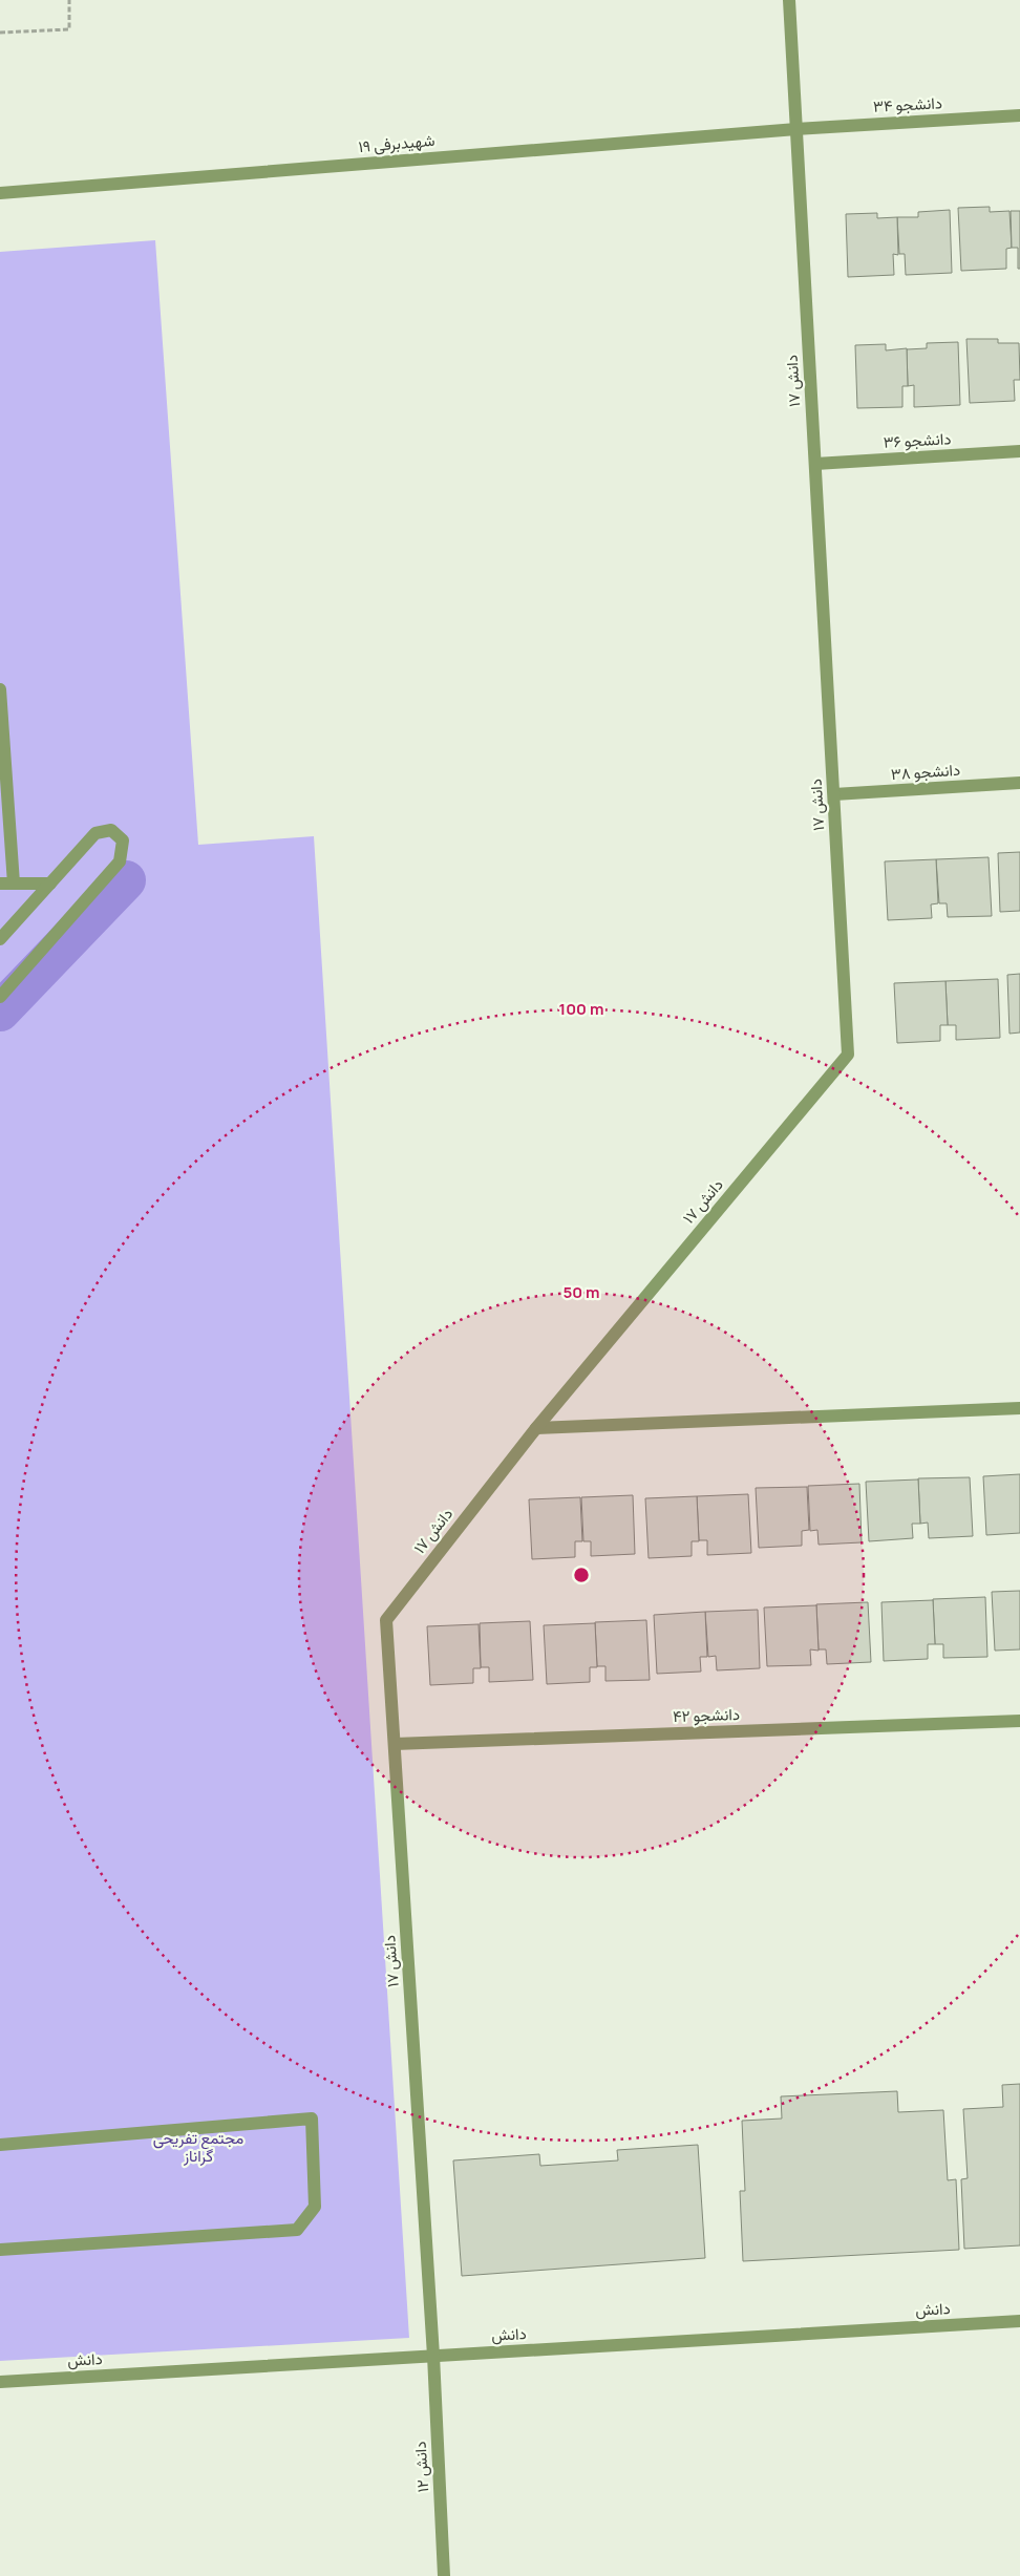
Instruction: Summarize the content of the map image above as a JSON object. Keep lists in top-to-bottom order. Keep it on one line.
{"streets":{"street":["دانشجو ۳۴","شهیدبرفی ۱۹","دانش ۱۷","دانشجو ۳۶","دانشجو ۳۸","دانشجو ۴۲","دانش","دانش ۱۲"]},"crossings":[["دانشجو ۳۴","شهیدبرفی ۱۹"],["دانشجو ۳۴","دانش ۱۷"],["شهیدبرفی ۱۹","دانش ۱۷"],["دانش ۱۷","دانشجو ۳۶"],["دانش ۱۷","دانشجو ۳۸"],["دانش ۱۷","دانشجو ۴۲"],["دانش ۱۷","دانش"],["دانش ۱۷","دانش ۱۲"],["دانش","دانش ۱۲"]],"parks":["مجتمع تفریحی گراناز"],"rings":["100 m","50 m"]}
